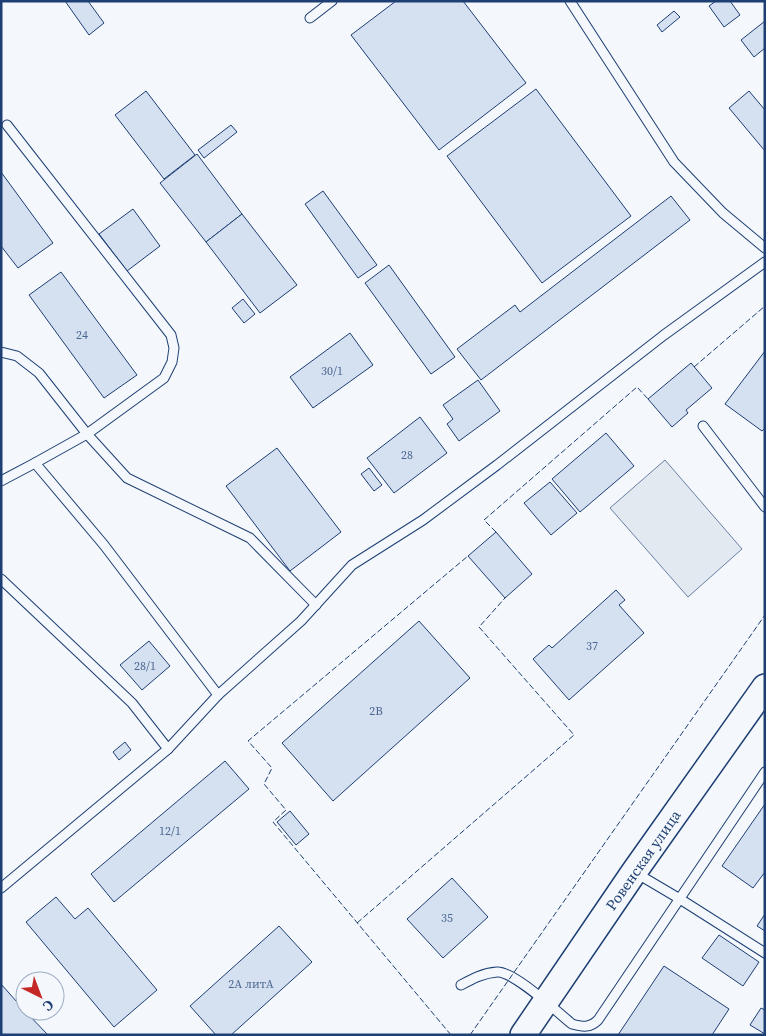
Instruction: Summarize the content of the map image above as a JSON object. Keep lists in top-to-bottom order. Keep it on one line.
{"streets":{"main road":["Ровенская улица"]},"house_numbers":["24","30/1","28","37","28/1","2В","12/1","35","2А литА"],"north":"bottom right"}
